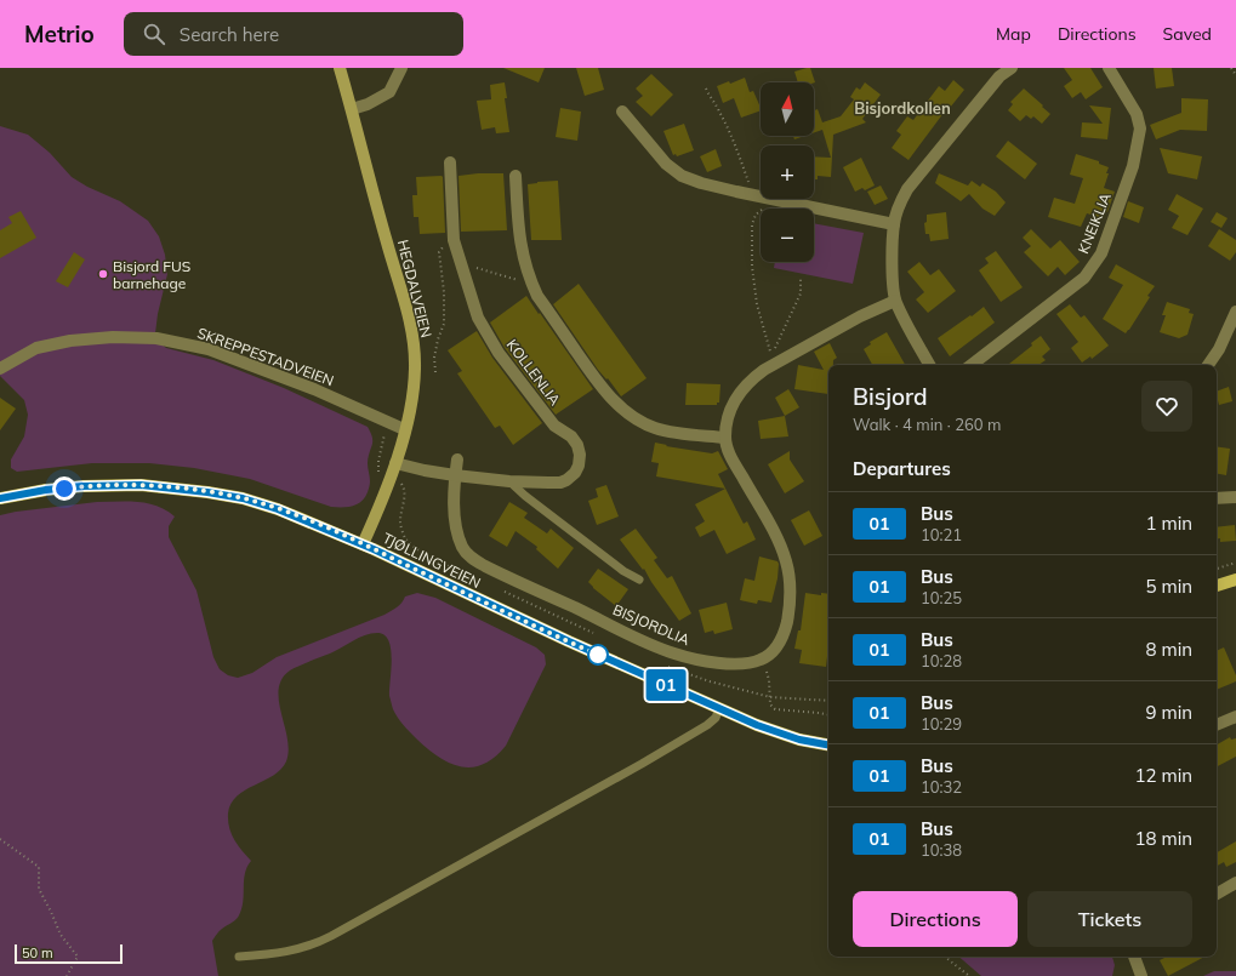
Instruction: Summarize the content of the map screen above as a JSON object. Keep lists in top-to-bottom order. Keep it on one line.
{"streets":{"main road":["TJØLLINGVEIEN"],"street":["KNEIKLIA","HEGDALVEIEN","SKREPPESTADVEIEN","KOLLENLIA","BISJORDLIA"]},"crossings":[["HEGDALVEIEN","SKREPPESTADVEIEN"],["HEGDALVEIEN","KOLLENLIA"],["HEGDALVEIEN","TJØLLINGVEIEN"],["KOLLENLIA","BISJORDLIA"]],"districts":["Bisjordkollen"],"places":["Bisjord FUS barnehage"],"lines":["bus line 01"],"scale_bar":"50 m","north":"top","page":{"header":"Metrio","search":"Search here","nav":["Map","Directions","Saved"],"on_map":"01","map_buttons":["+","−"],"heading":[["Bisjord","Walk · 4 min · 260 m"],"Departures"],"list":[{"mark":"01","name":"Bus","note":"10:21","value":"1 min"},{"mark":"01","name":"Bus","note":"10:25","value":"5 min"},{"mark":"01","name":"Bus","note":"10:28","value":"8 min"},{"mark":"01","name":"Bus","note":"10:29","value":"9 min"},{"mark":"01","name":"Bus","note":"10:32","value":"12 min"},{"mark":"01","name":"Bus","note":"10:38","value":"18 min"}],"buttons":["Directions","Tickets"],"scale":"50 m"}}
